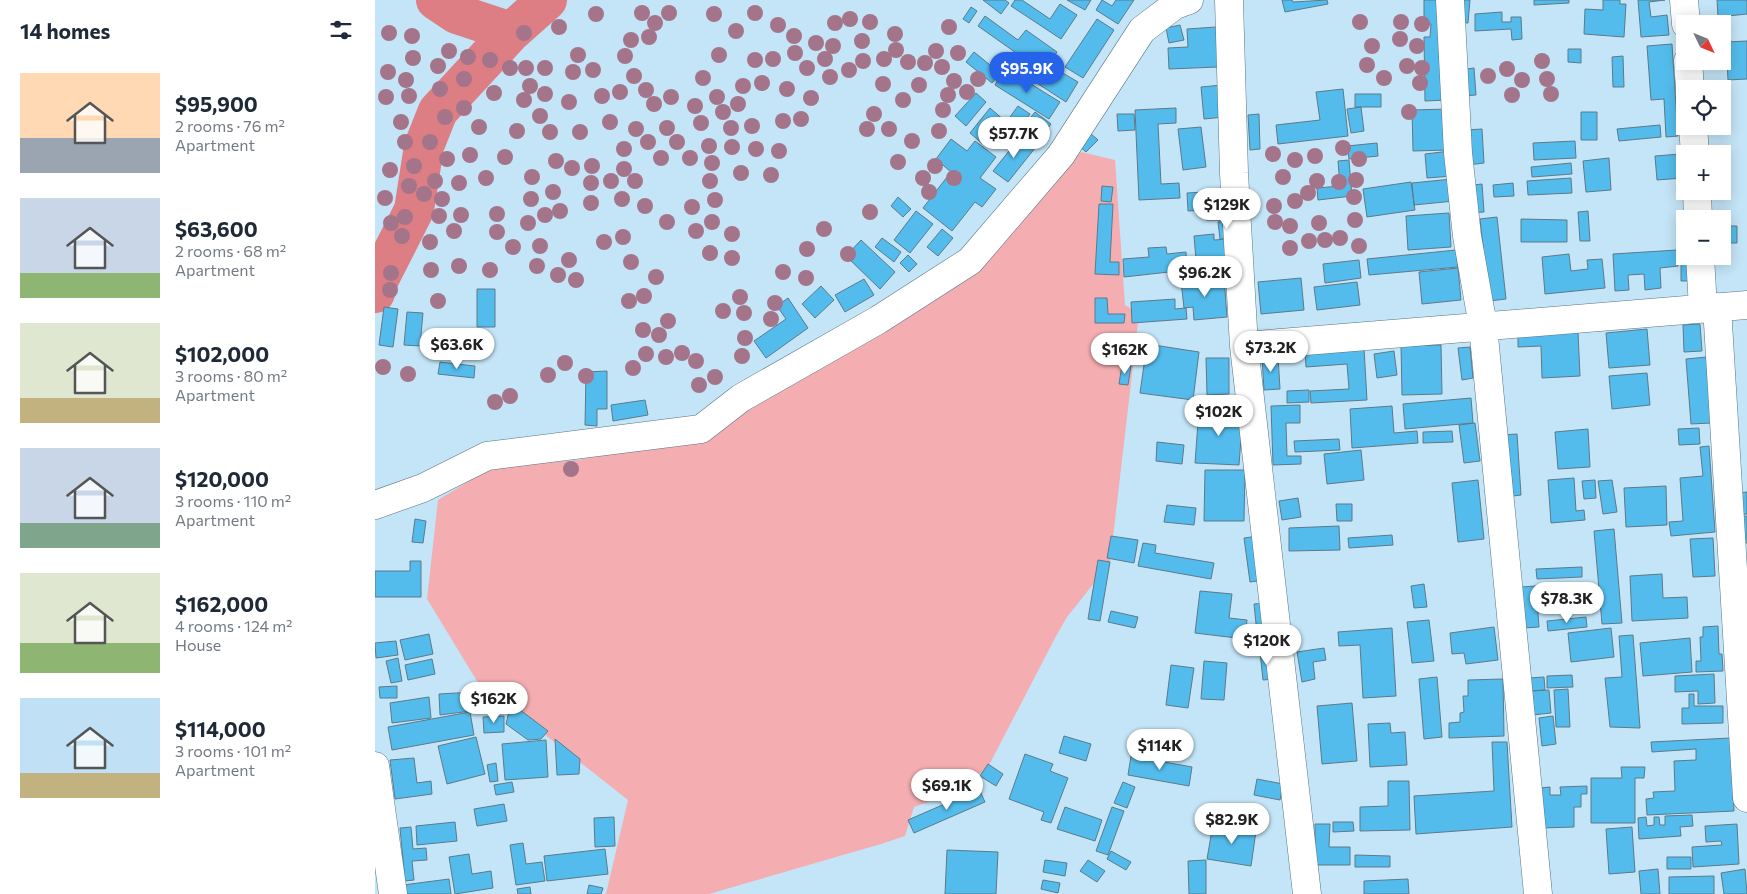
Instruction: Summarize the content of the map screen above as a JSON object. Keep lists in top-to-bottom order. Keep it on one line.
{"north":"bottom right","page":{"heading":"14 homes","map_buttons":["+","−"],"price":["$95.9K","$57.7K","$129K","$96.2K","$63.6K","$73.2K","$162K","$102K","$78.3K","$120K","$162K","$114K","$69.1K","$82.9K"],"list":[{"name":"$95,900","note":"2 rooms · 76 m² · Apartment"},{"name":"$63,600","note":"2 rooms · 68 m² · Apartment"},{"name":"$102,000","note":"3 rooms · 80 m² · Apartment"},{"name":"$120,000","note":"3 rooms · 110 m² · Apartment"},{"name":"$162,000","note":"4 rooms · 124 m² · House"},{"name":"$114,000","note":"3 rooms · 101 m² · Apartment"}]}}
